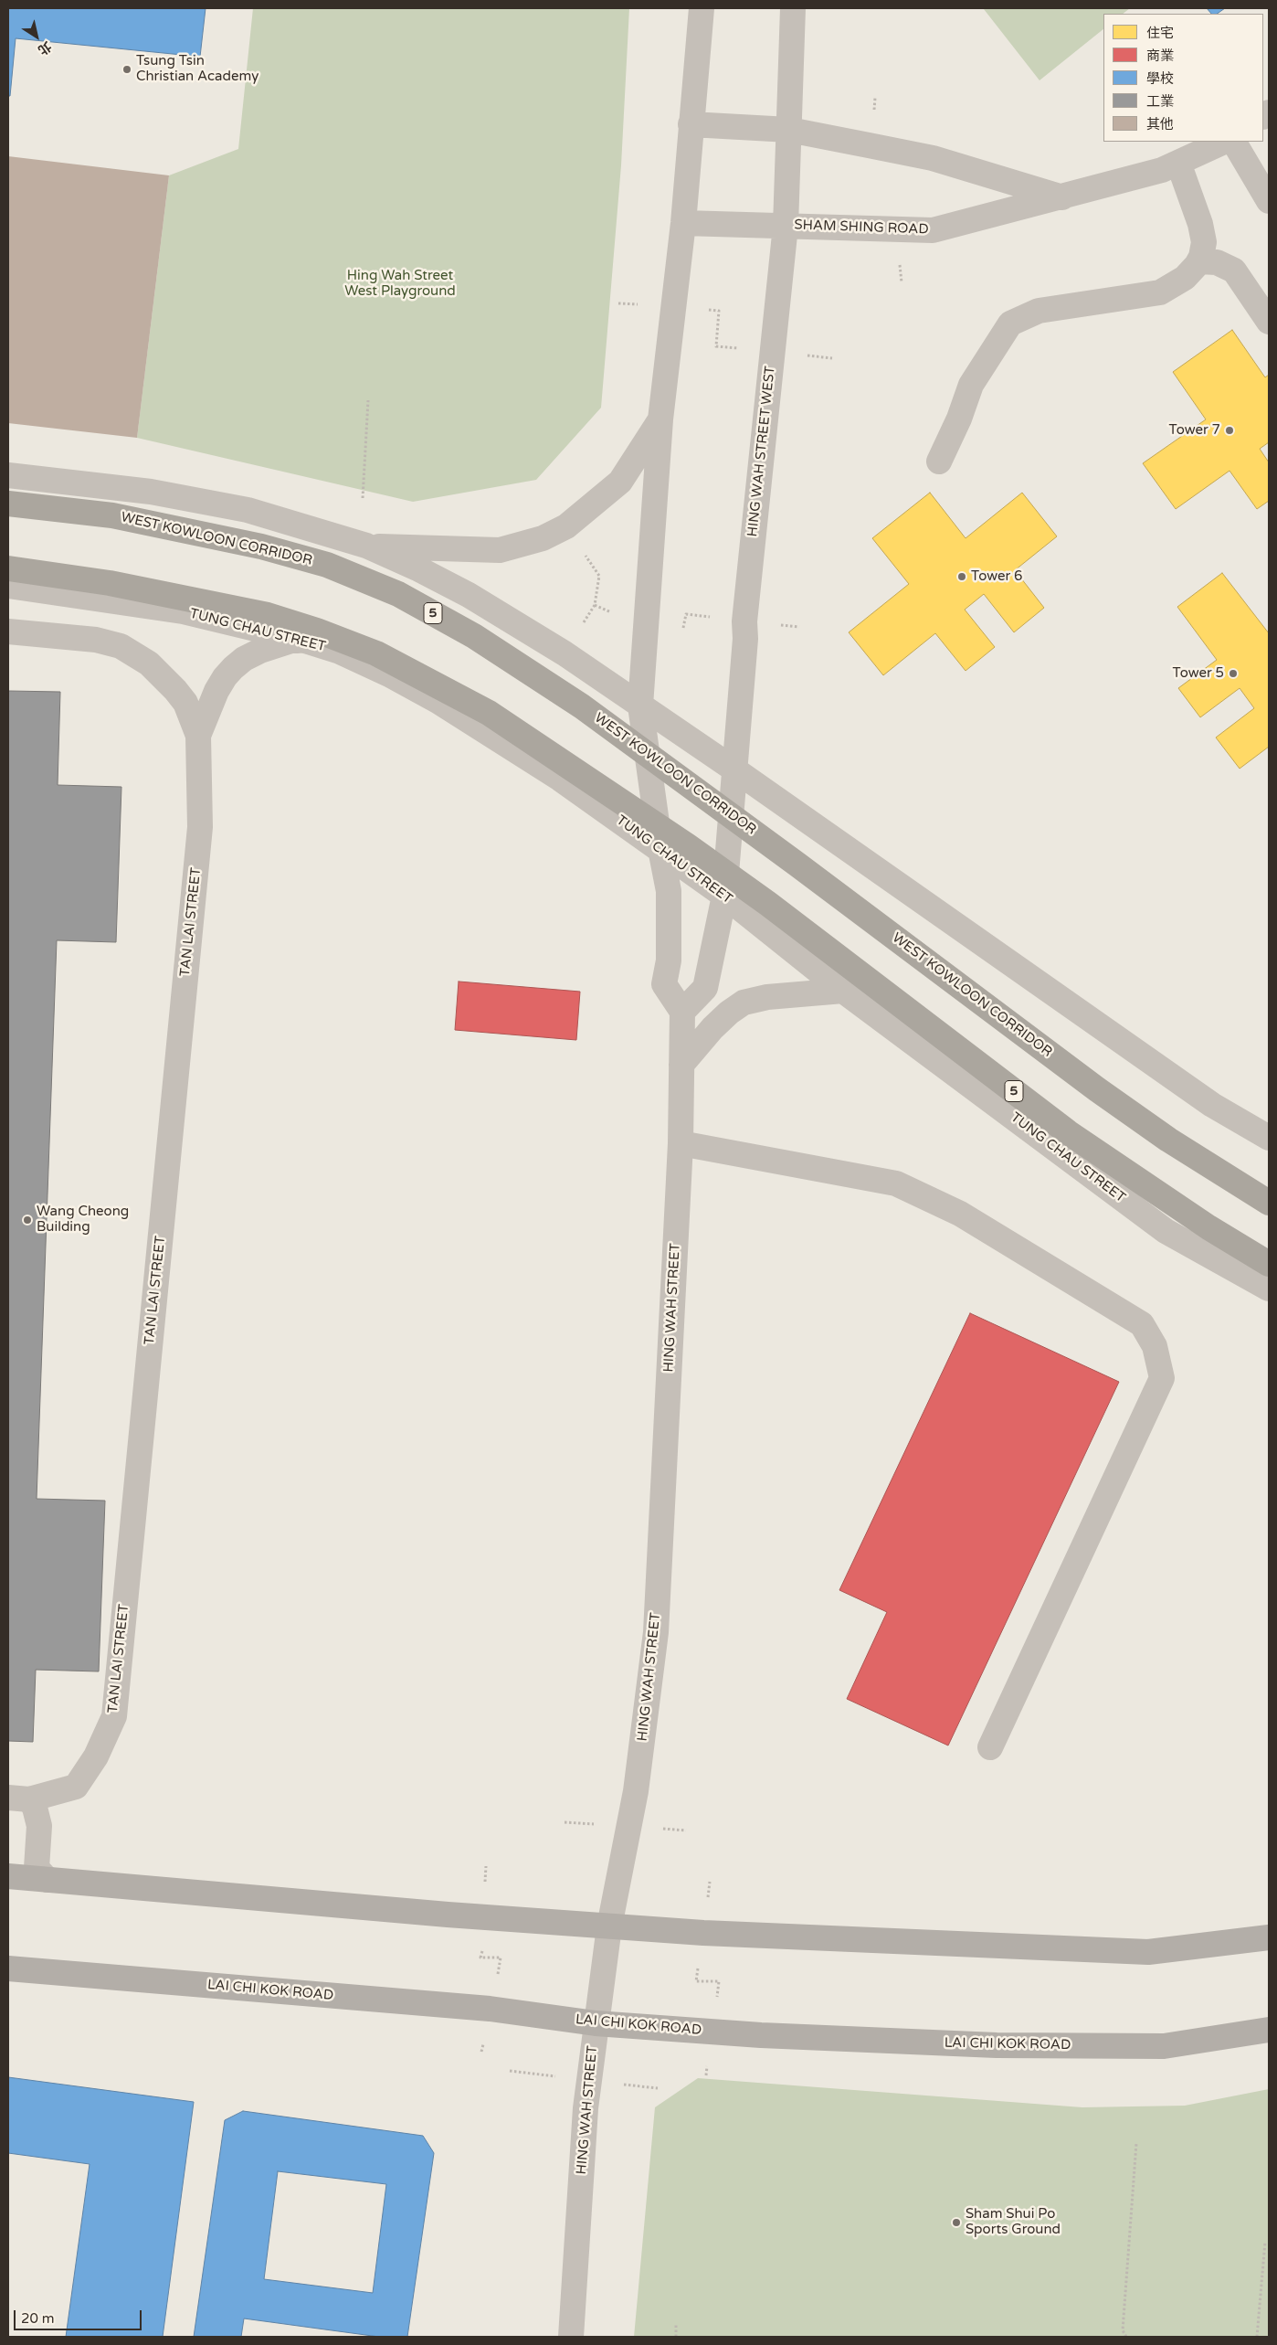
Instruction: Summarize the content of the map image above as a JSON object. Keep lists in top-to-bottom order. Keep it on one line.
{"streets":{"highway":["WEST KOWLOON CORRIDOR","5"],"main road":["LAI CHI KOK ROAD"],"street":["SHAM SHING ROAD","HING WAH STREET WEST","TUNG CHAU STREET","TAN LAI STREET","HING WAH STREET"]},"crossings":[["SHAM SHING ROAD","HING WAH STREET WEST"],["HING WAH STREET WEST","TUNG CHAU STREET"],["TUNG CHAU STREET","TAN LAI STREET"],["HING WAH STREET","LAI CHI KOK ROAD"]],"parks":["Hing Wah Street West Playground"],"places":["Tsung Tsin Christian Academy","Tower 7","Tower 6","Tower 5","Wang Cheong Building","Sham Shui Po Sports Ground"],"legend":["住宅","商業","學校","工業","其他"],"scale_bar":"20 m","north":"bottom right"}
